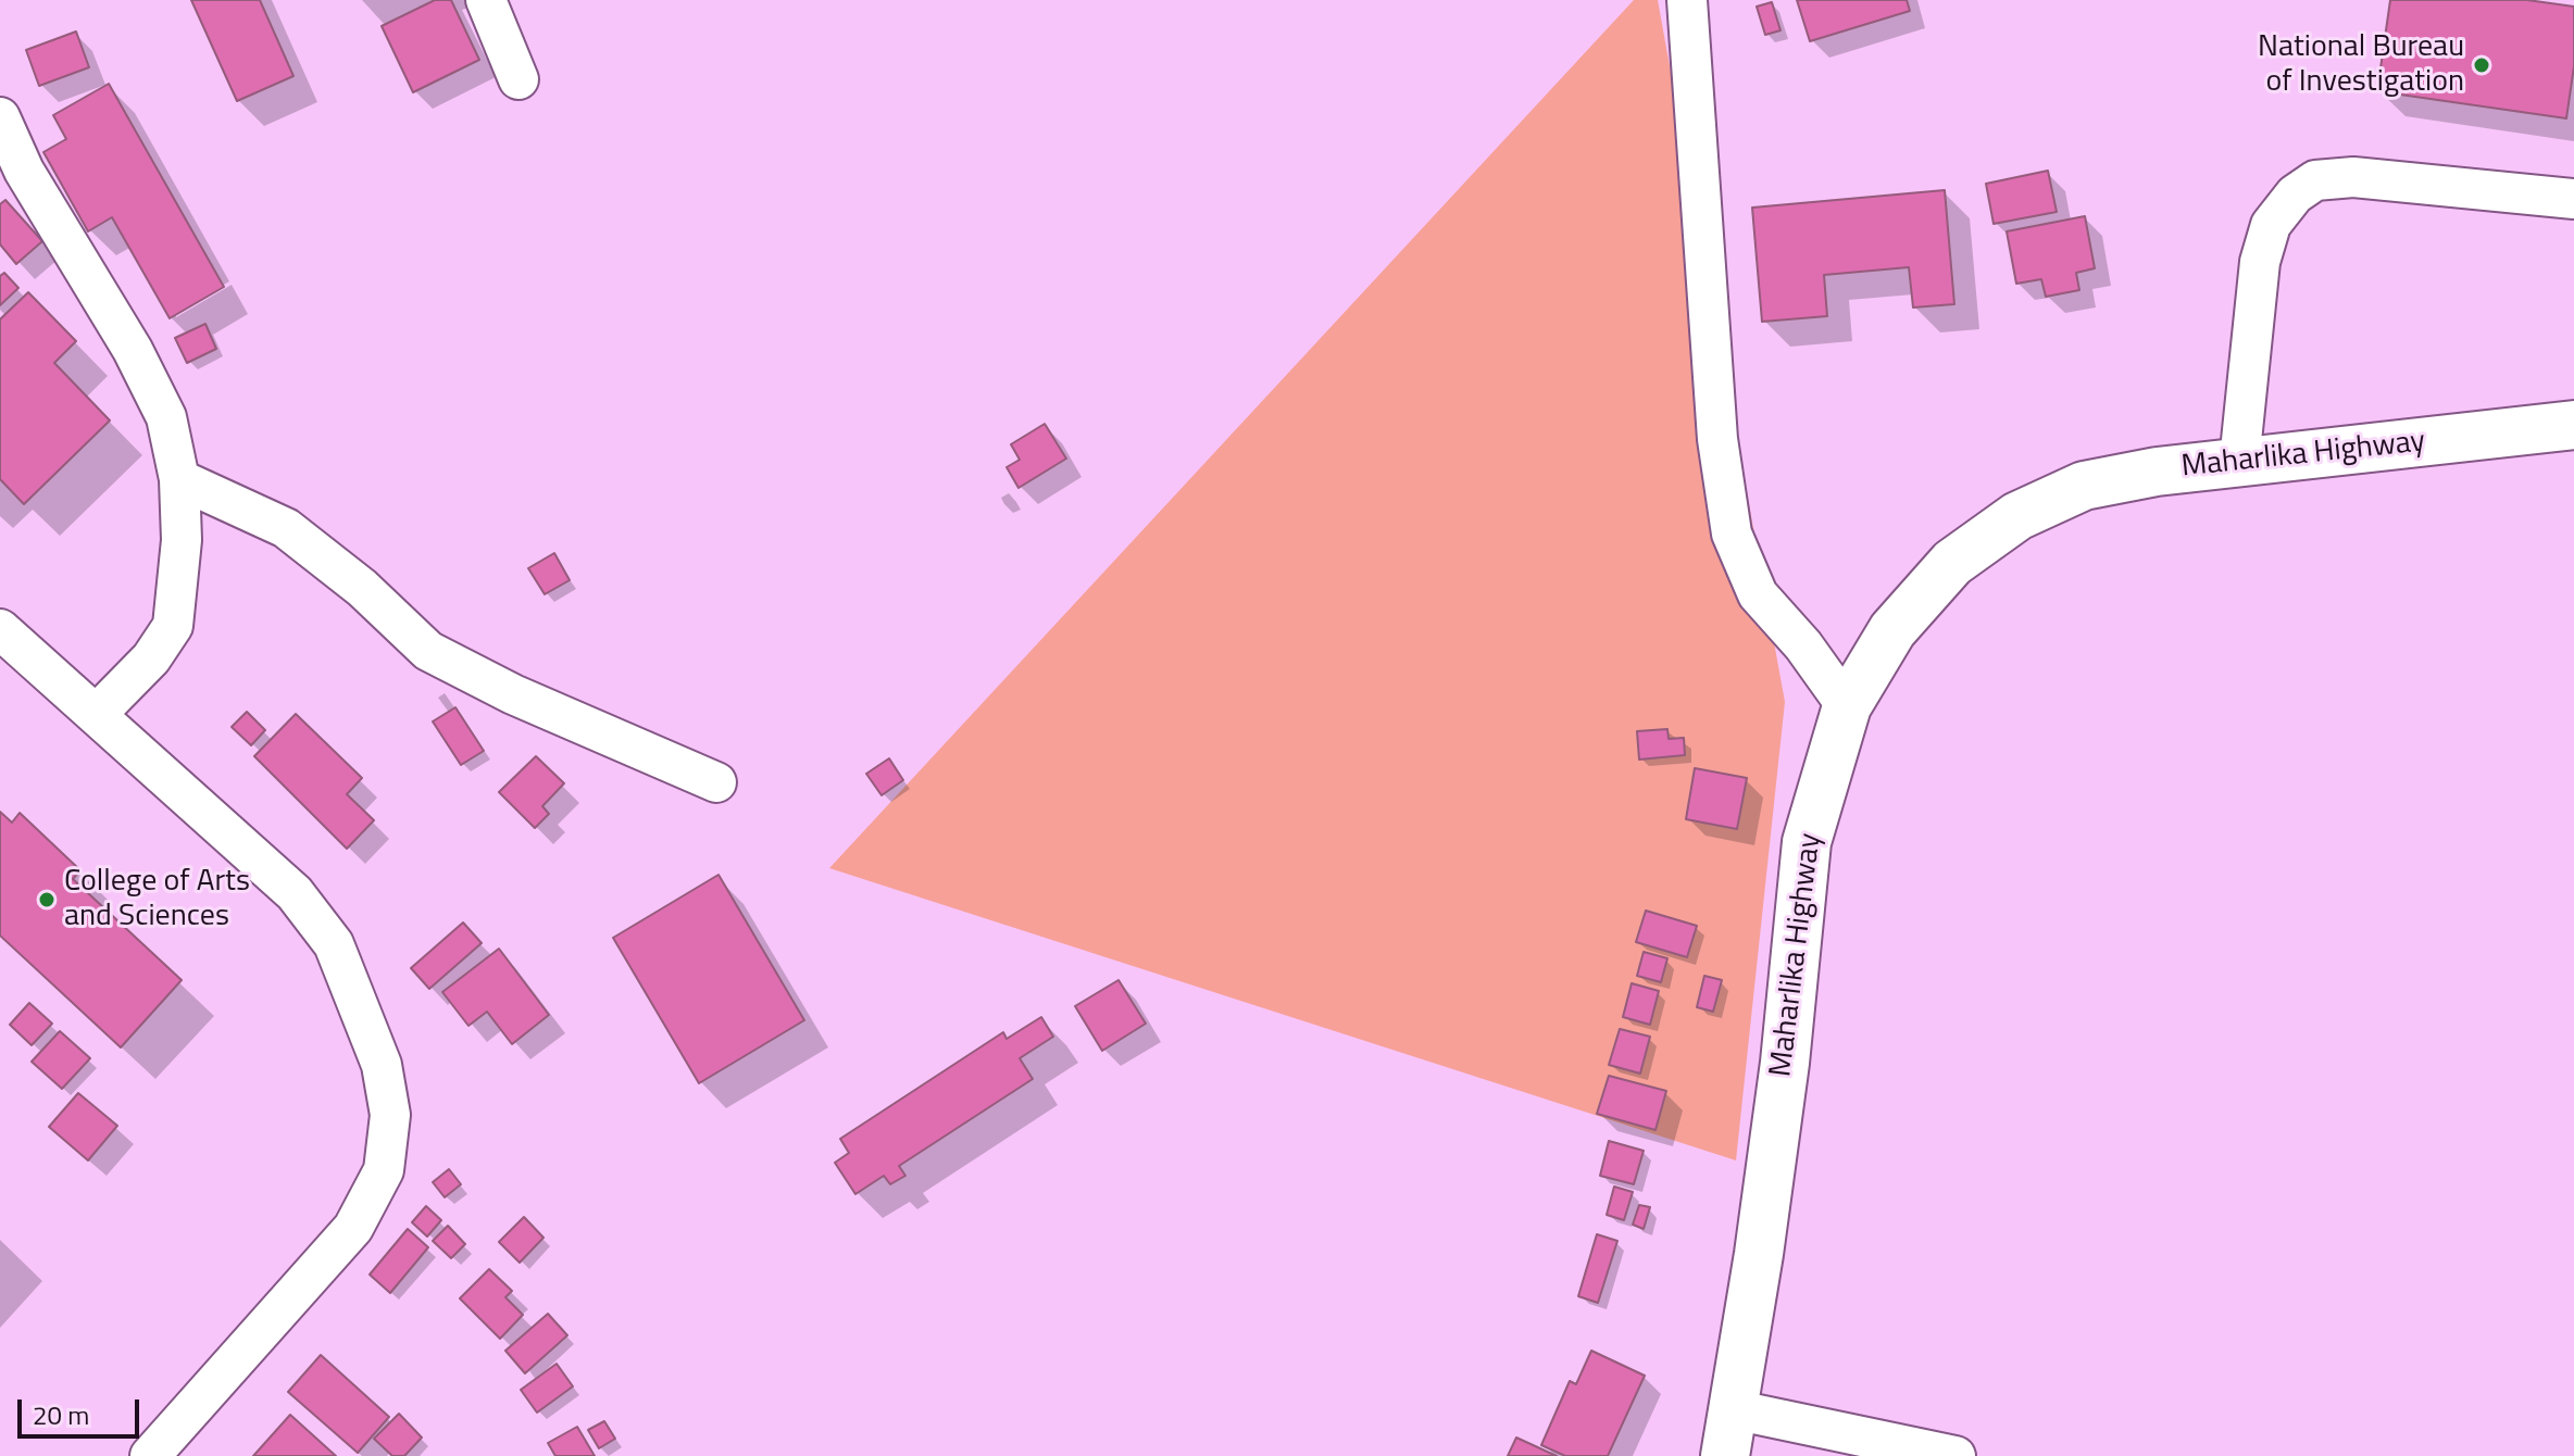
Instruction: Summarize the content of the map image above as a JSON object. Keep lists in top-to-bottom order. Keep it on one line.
{"streets":{"highway":["Maharlika Highway"]},"places":["National Bureau of Investigation","College of Arts and Sciences"],"scale_bar":"20 m"}
